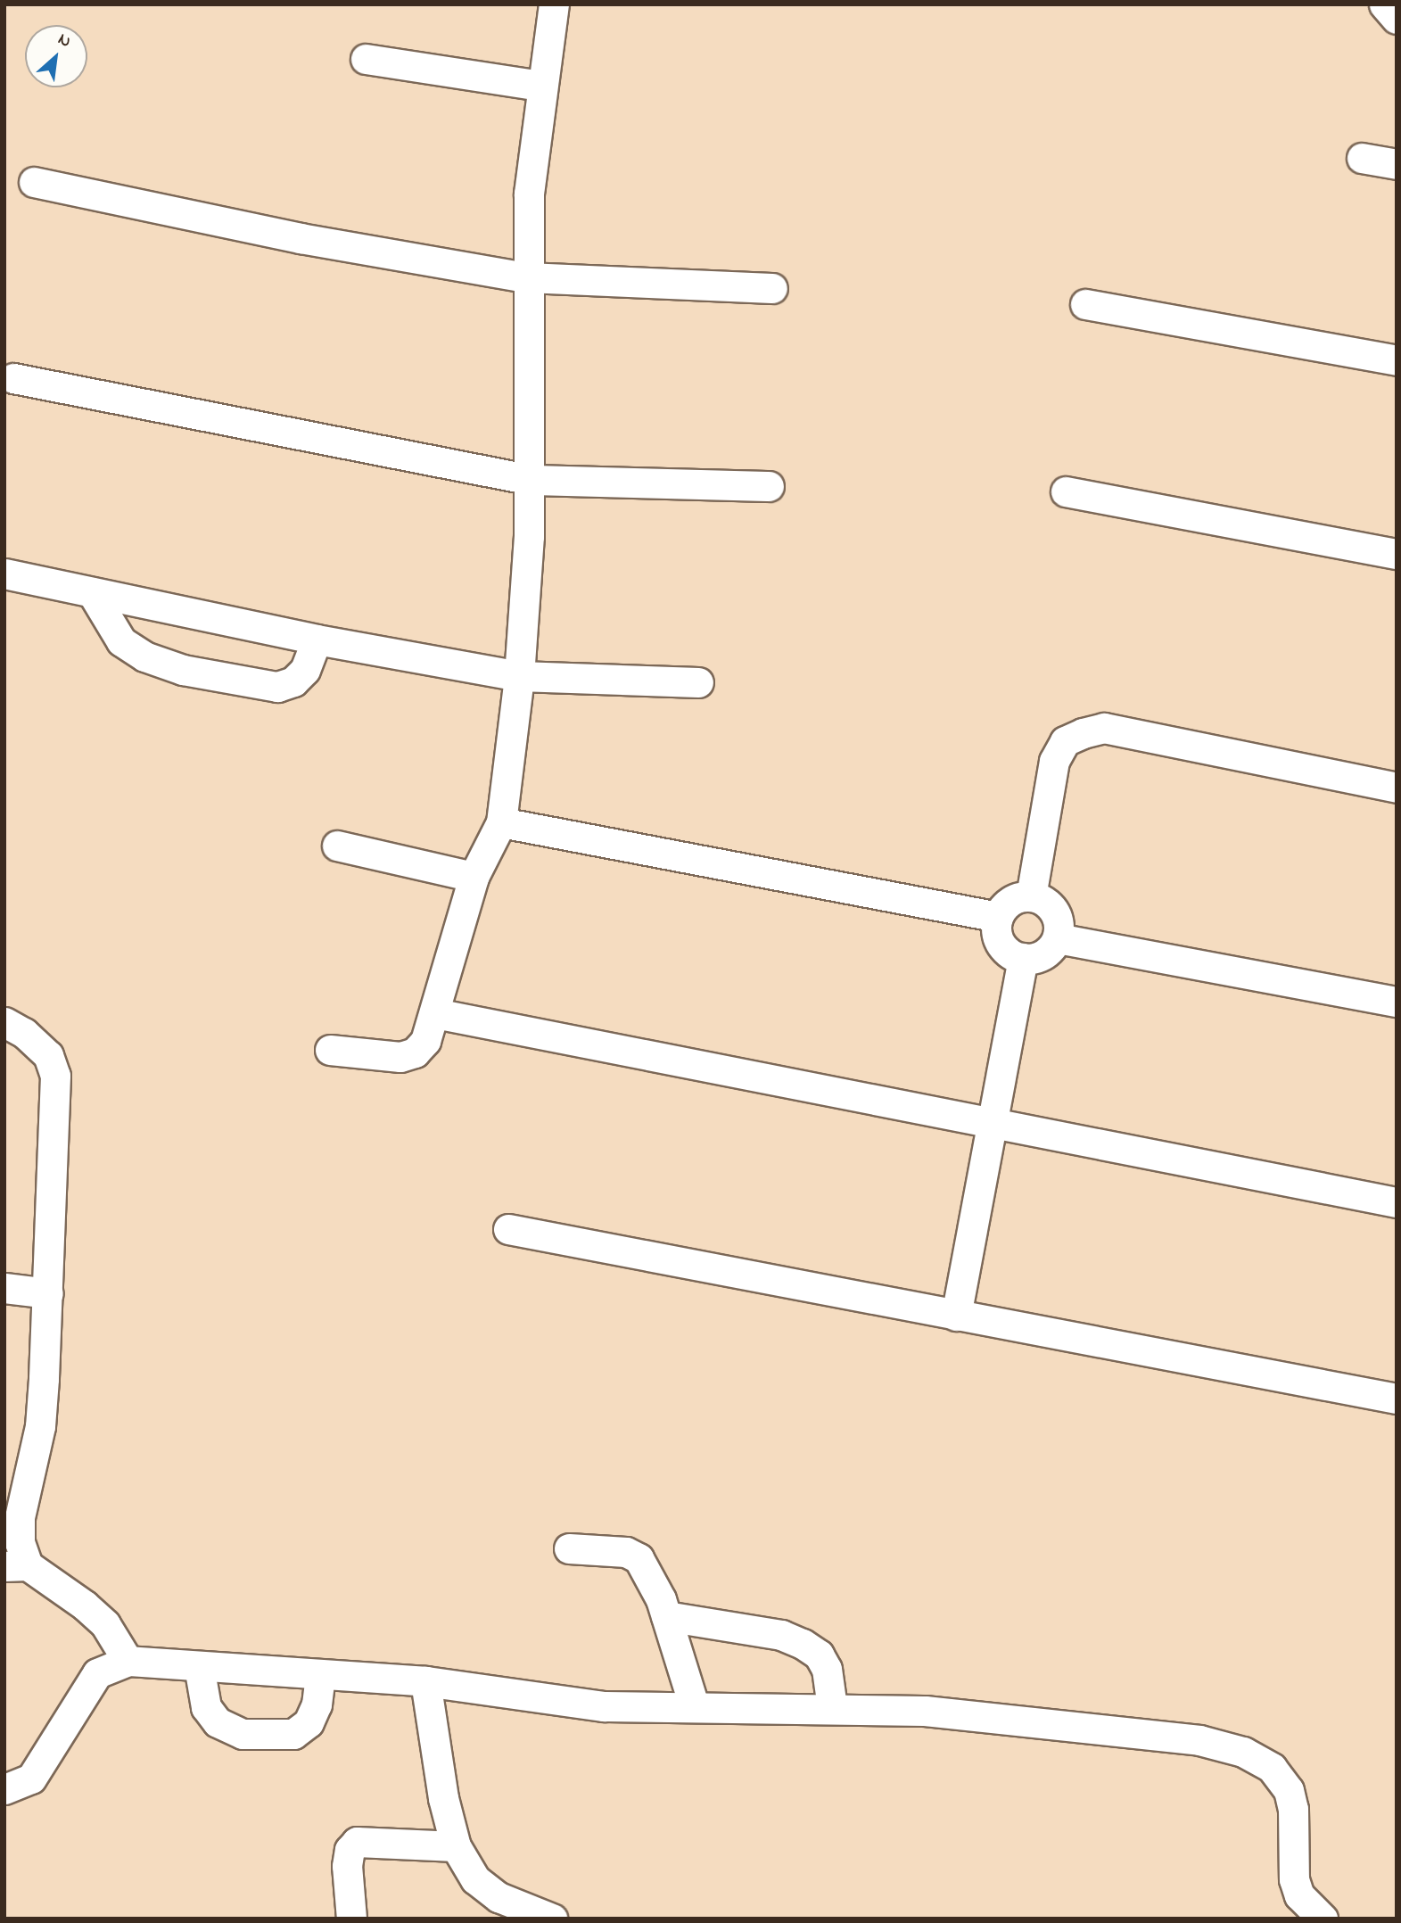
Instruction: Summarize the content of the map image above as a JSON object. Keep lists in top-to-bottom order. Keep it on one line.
{"north":"top right"}
